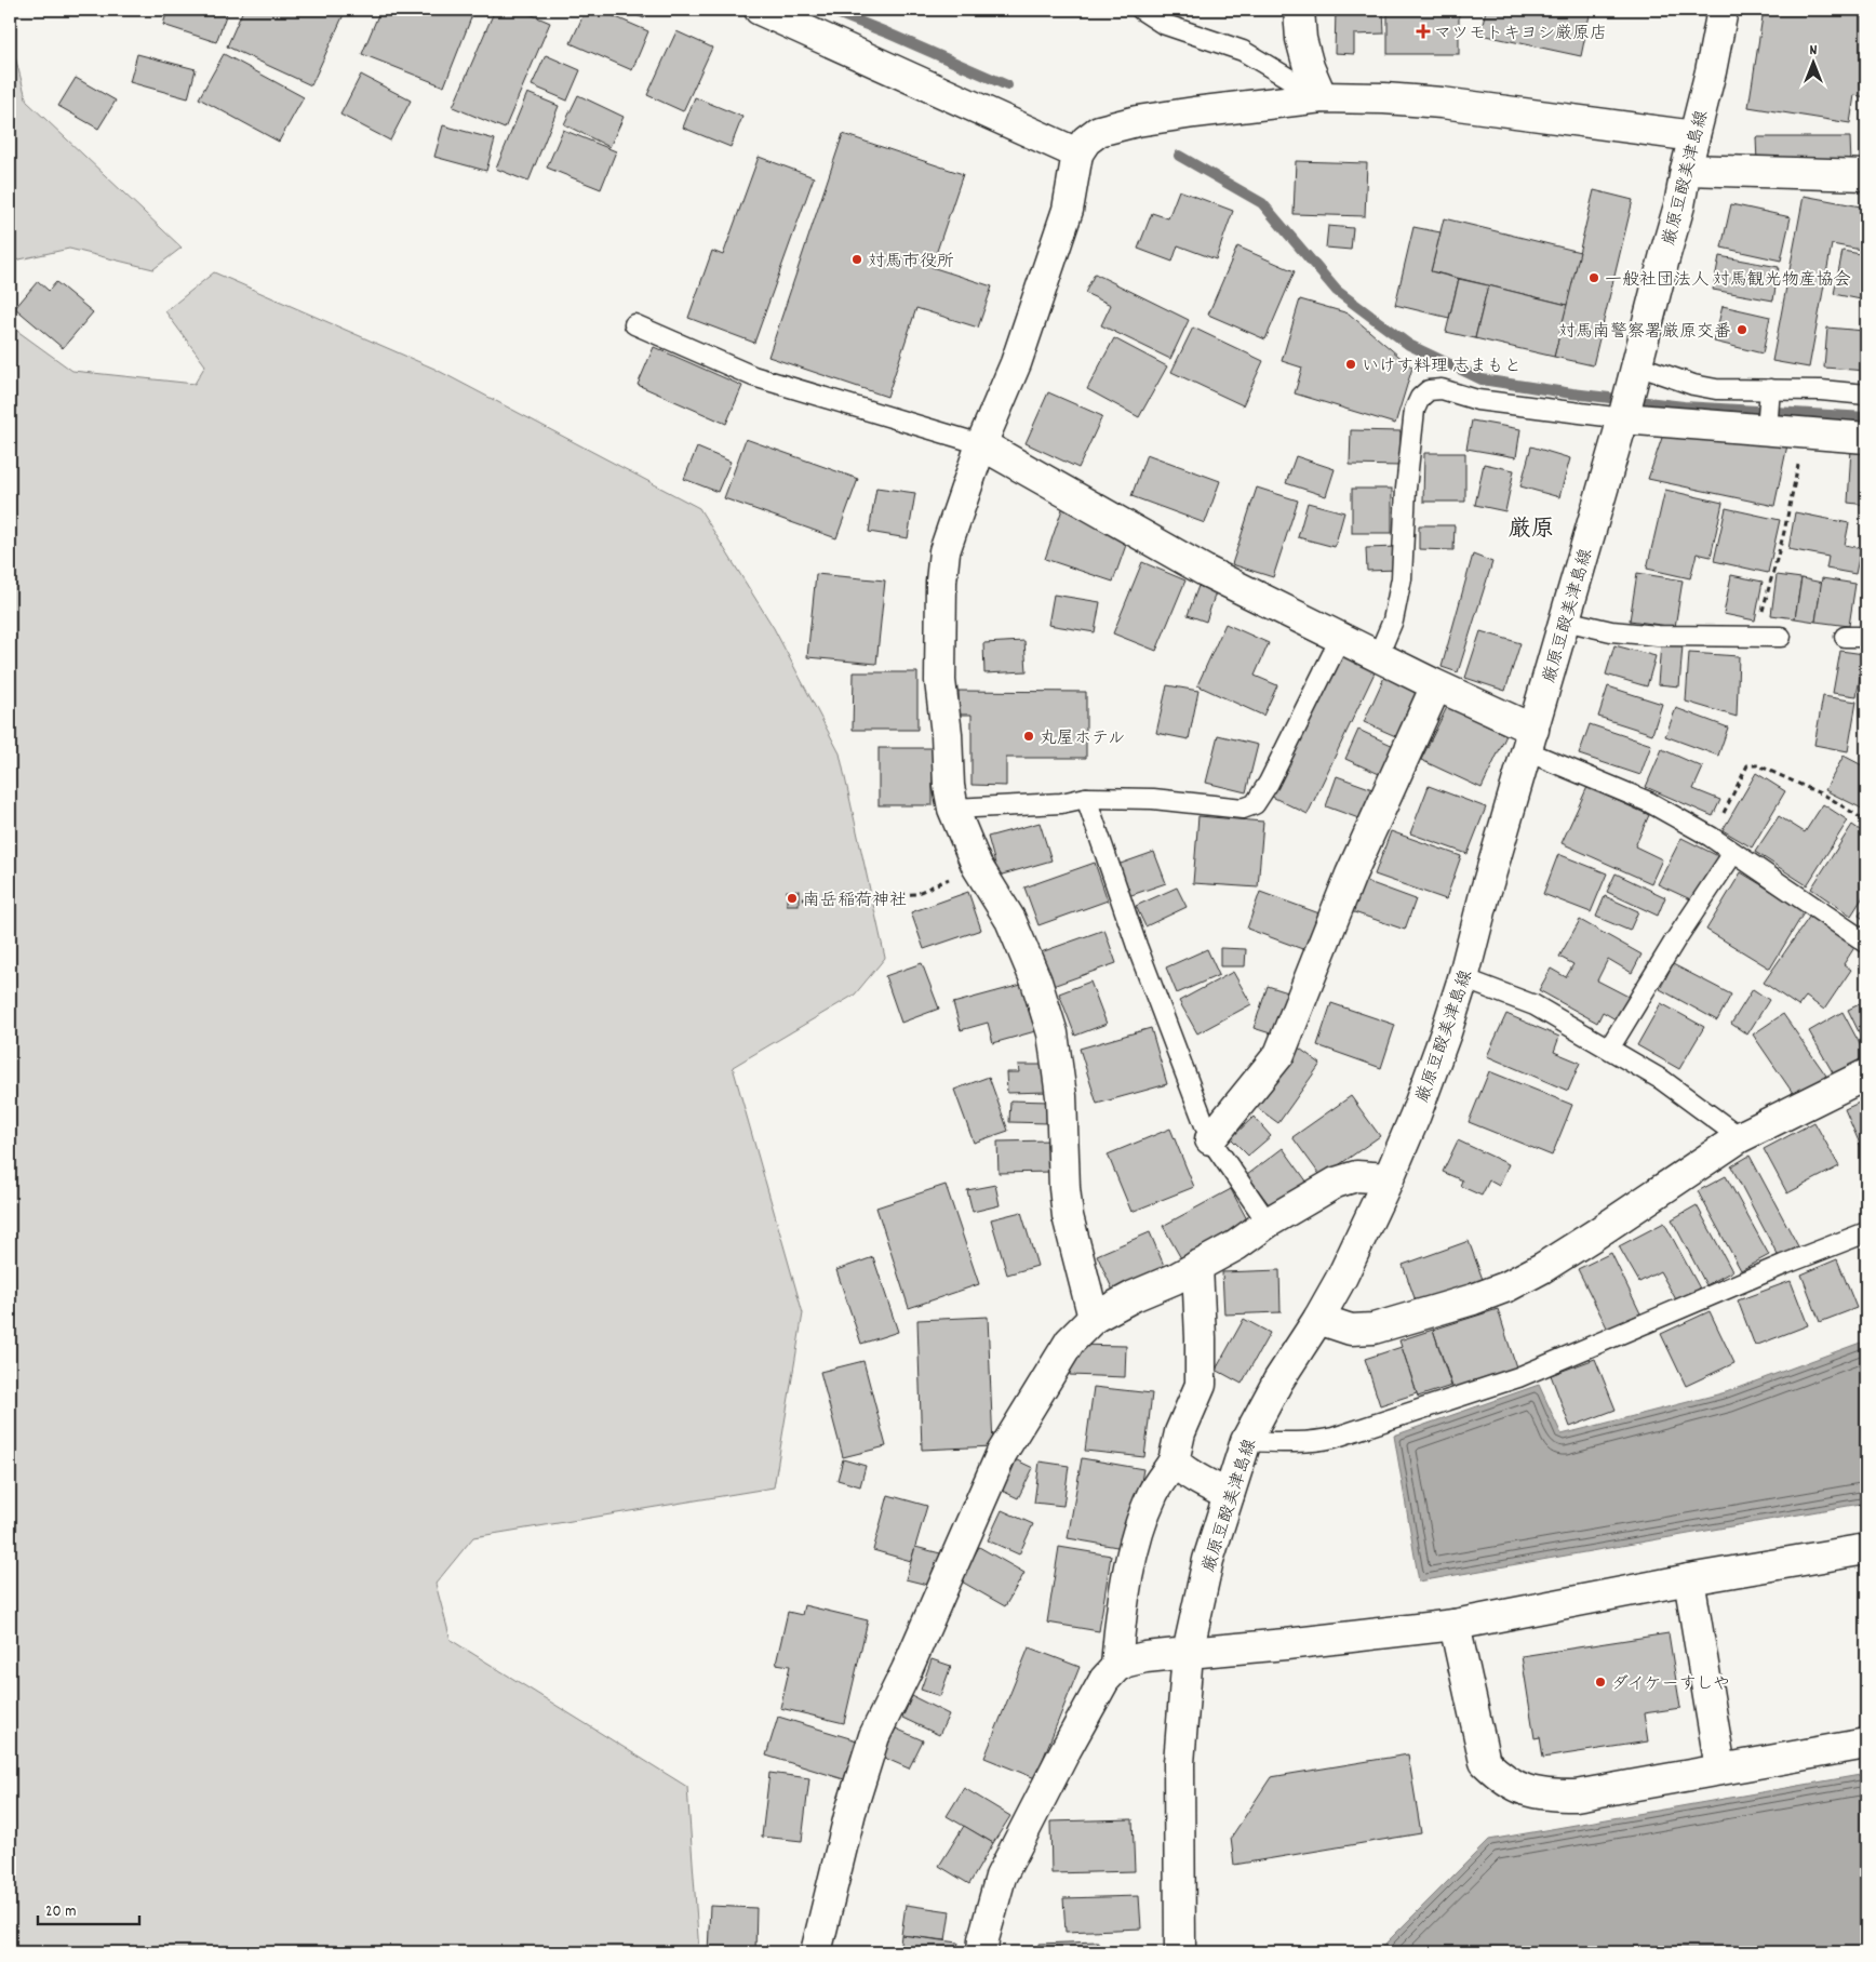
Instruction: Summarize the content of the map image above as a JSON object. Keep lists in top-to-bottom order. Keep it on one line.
{"streets":{"street":["厳原豆酘美津島線"]},"districts":["厳原"],"places":{"health":["マツモトキヨシ厳原店"],"other":["対馬市役所","一般社団法人 対馬観光物産協会","対馬南警察署厳原交番","いけす料理 志まもと","丸屋ホテル","南岳稲荷神社","ダイケーすしや"]},"scale_bar":"20 m","north":"top"}
